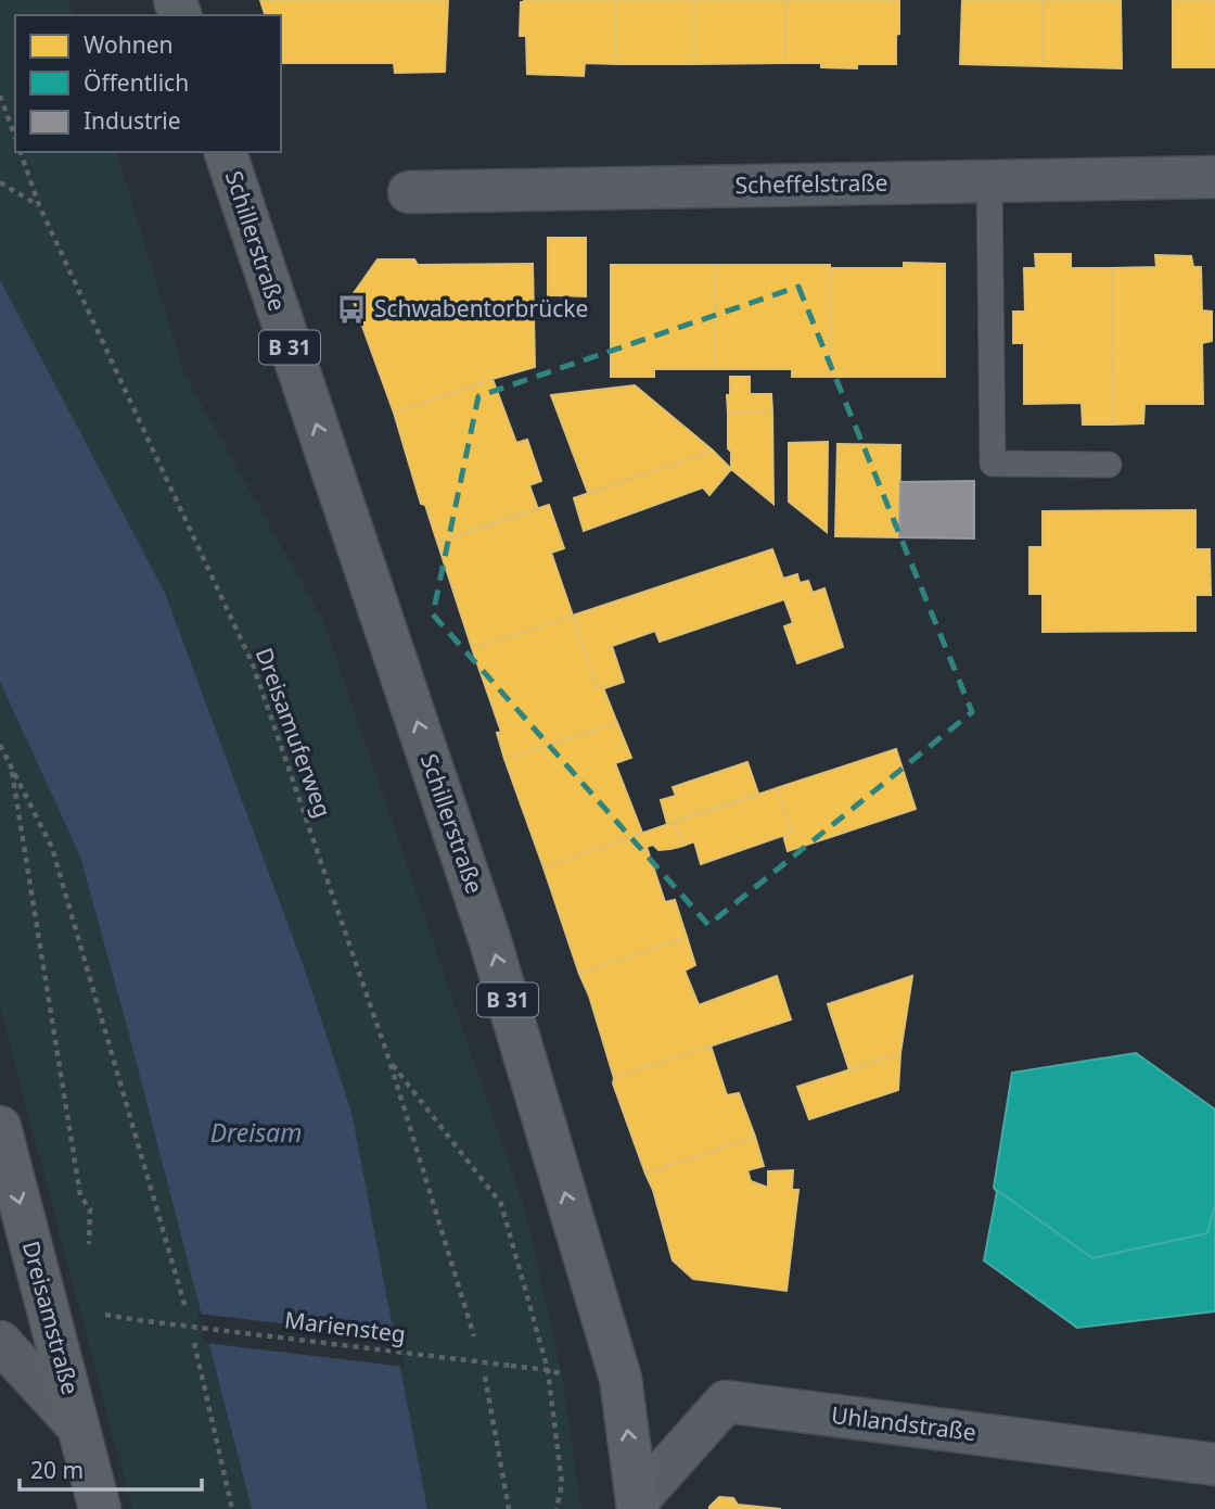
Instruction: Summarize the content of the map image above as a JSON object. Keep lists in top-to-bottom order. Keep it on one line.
{"streets":{"main road":["Schillerstraße","B 31","Dreisamstraße"],"street":["Scheffelstraße","Uhlandstraße"],"path":["Dreisamuferweg","Mariensteg"]},"crossings":[["Schillerstraße","Uhlandstraße"]],"one_way":["Schillerstraße","Dreisamstraße"],"water":["Dreisam"],"places":{"bus stop":["Schwabentorbrücke"]},"legend":["Wohnen","Öffentlich","Industrie"],"scale_bar":"20 m"}
